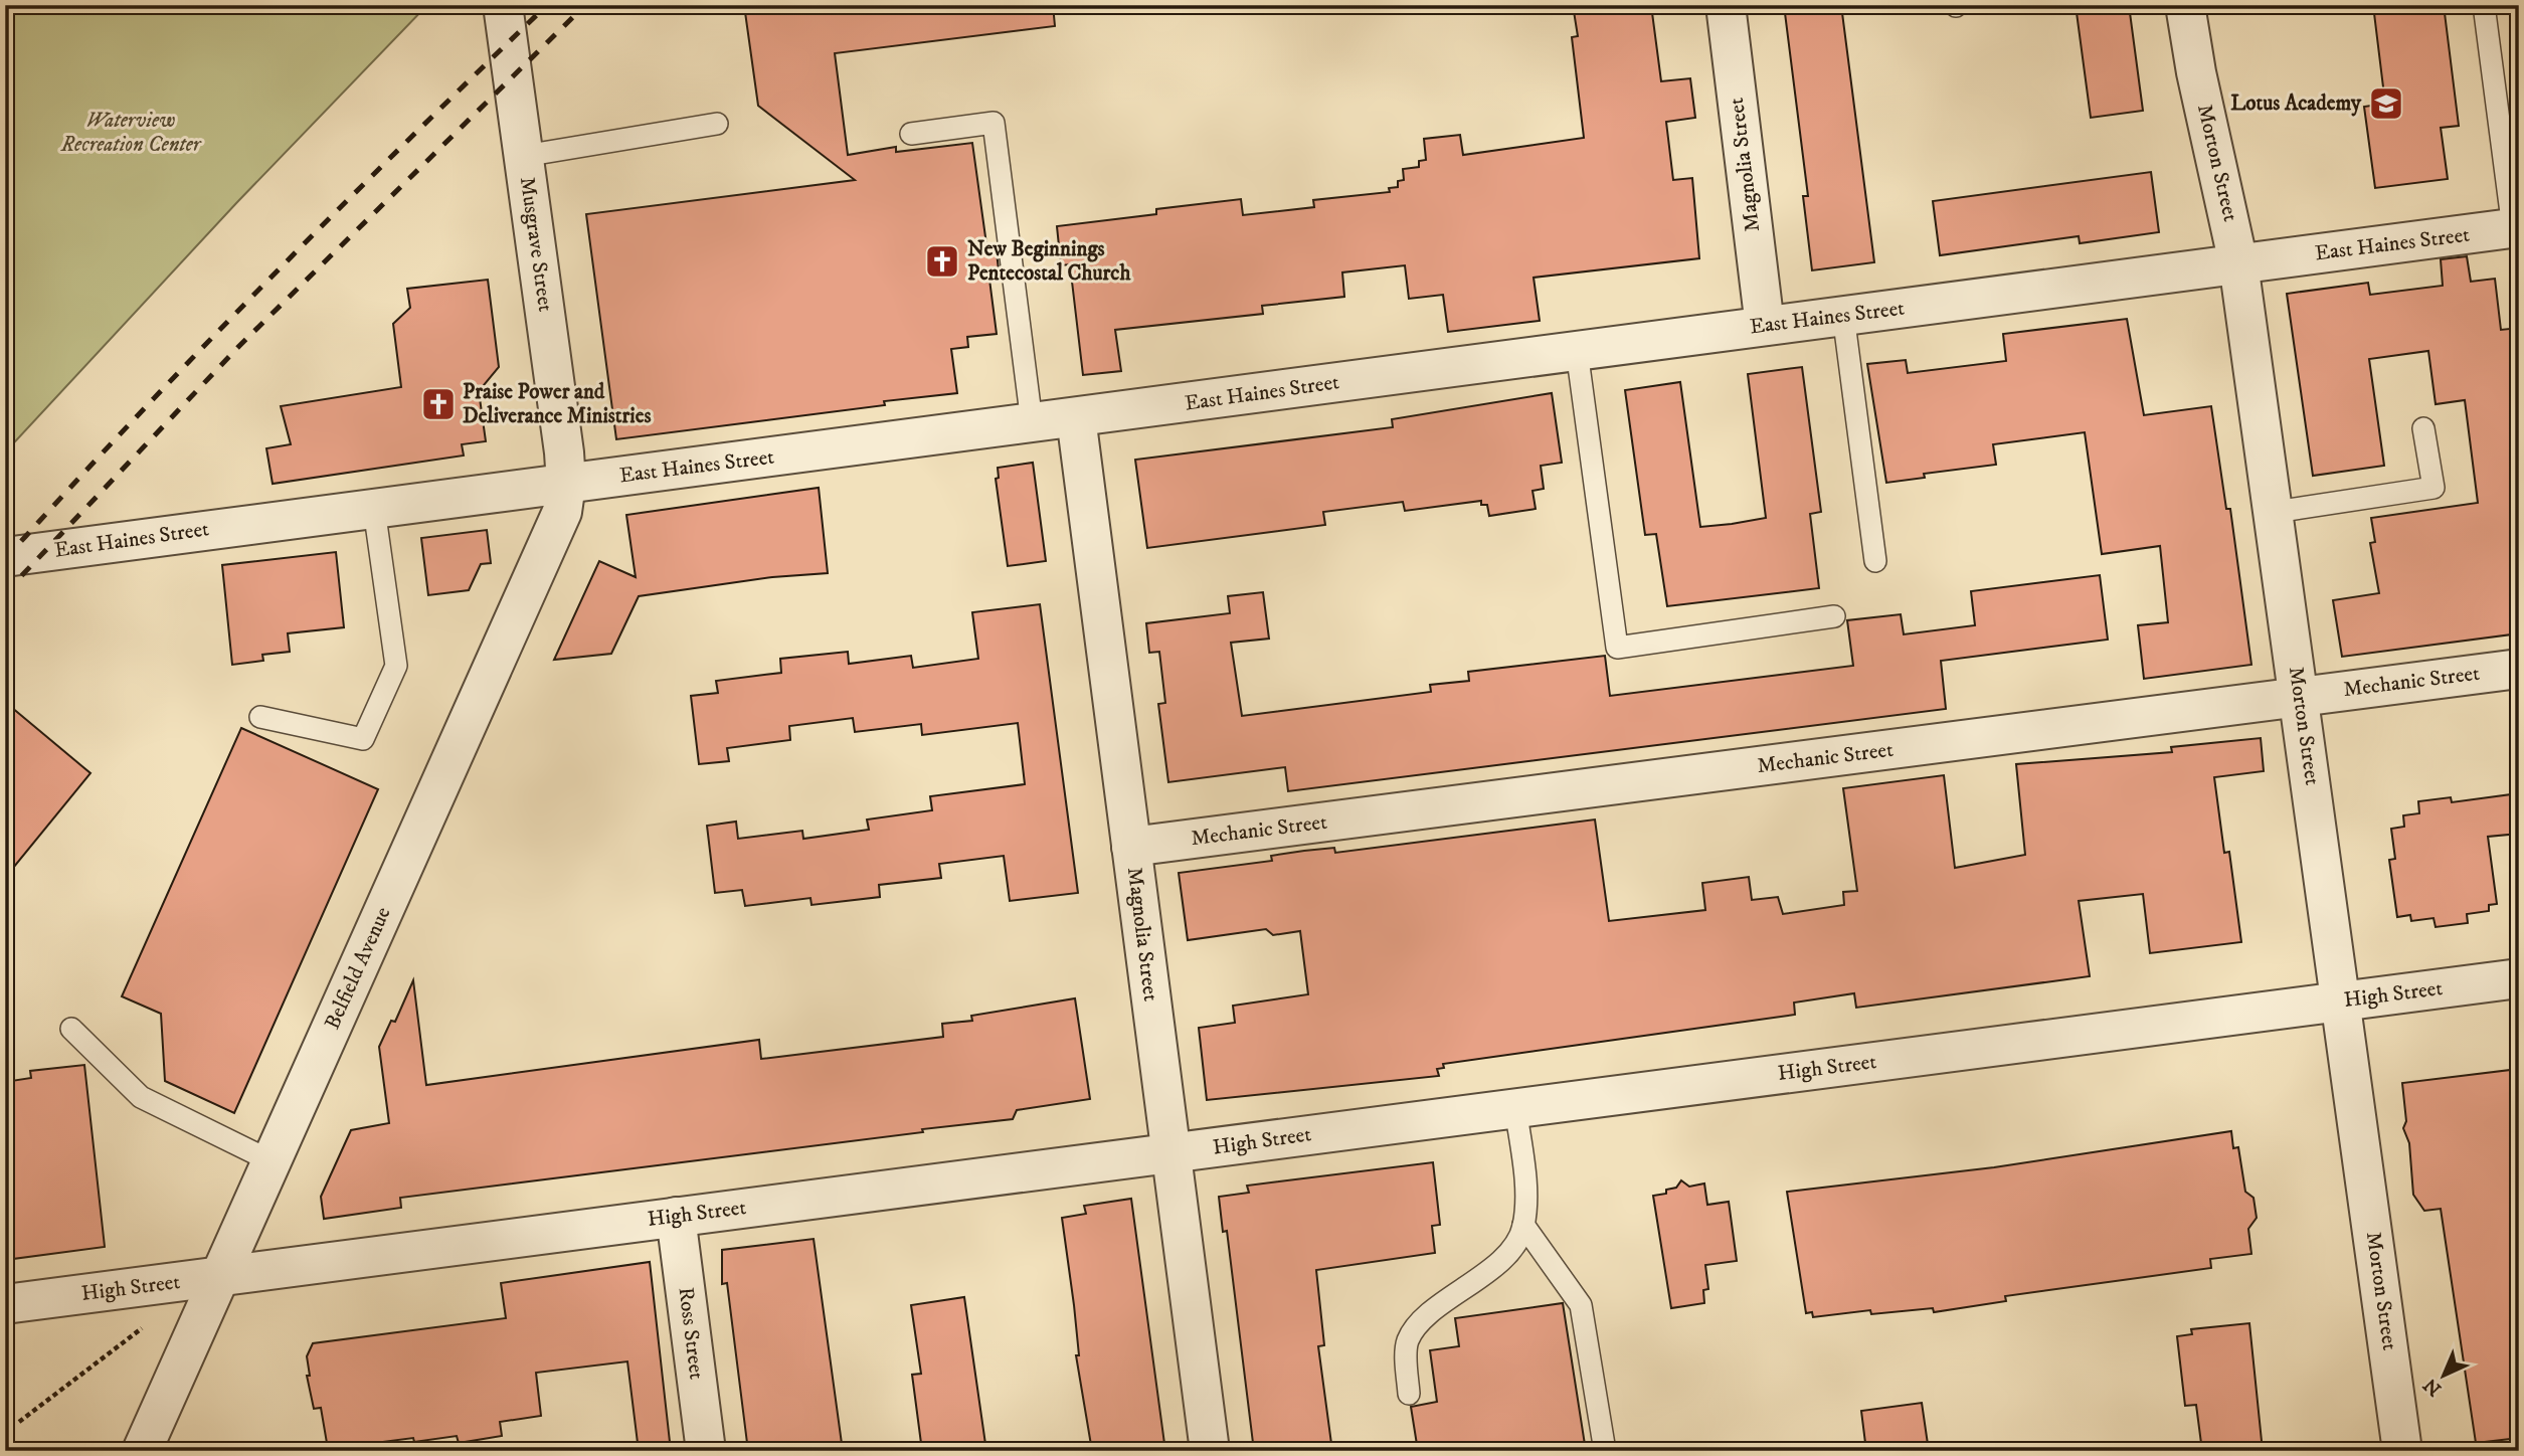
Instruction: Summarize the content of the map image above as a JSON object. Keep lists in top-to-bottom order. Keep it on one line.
{"streets":{"street":["Morton Street","Magnolia Street","Musgrave Street","East Haines Street","Mechanic Street","Belfield Avenue","High Street","Ross Street"]},"crossings":[["Morton Street","East Haines Street"],["Morton Street","Mechanic Street"],["Morton Street","High Street"],["Magnolia Street","East Haines Street"],["Magnolia Street","Mechanic Street"],["Magnolia Street","High Street"],["Musgrave Street","East Haines Street"],["Musgrave Street","Belfield Avenue"],["East Haines Street","Belfield Avenue"],["Belfield Avenue","High Street"],["High Street","Ross Street"]],"parks":["Waterview Recreation Center"],"places":{"school or university":["Lotus Academy"],"church":["New Beginnings Pentecostal Church","Praise Power and Deliverance Ministries"]},"north":"bottom left"}
